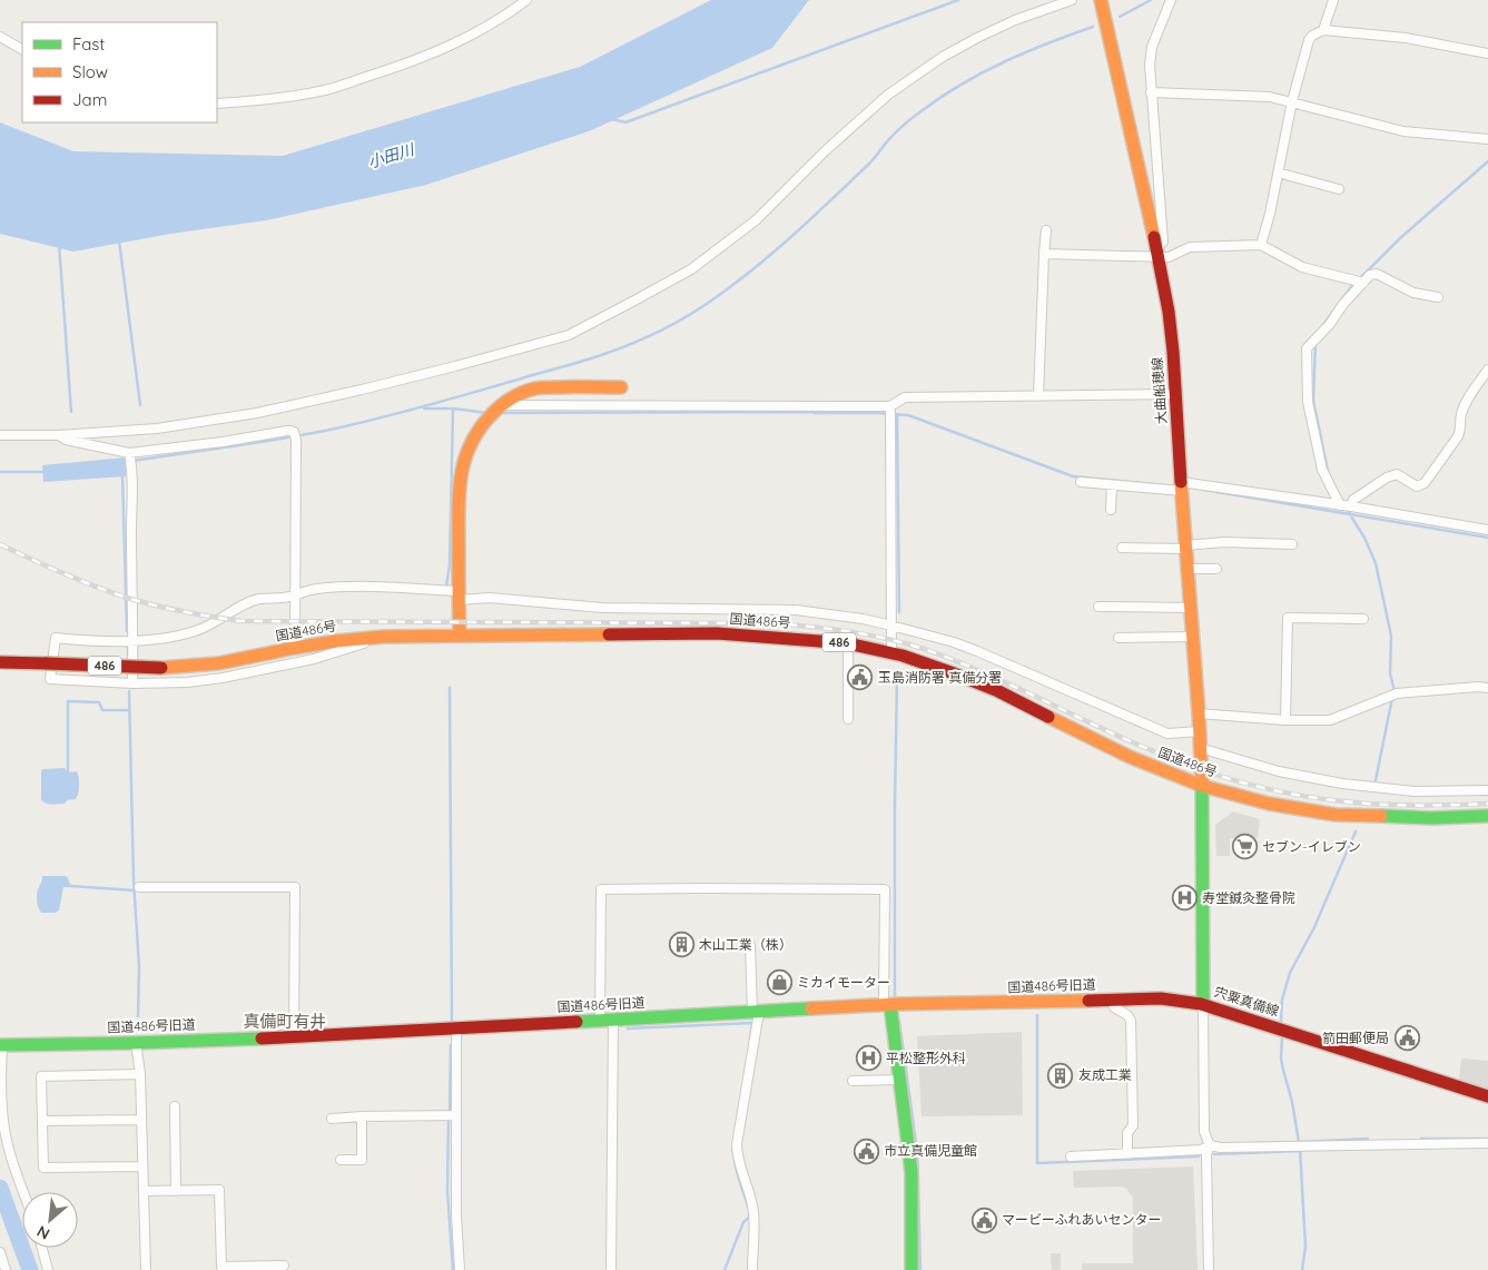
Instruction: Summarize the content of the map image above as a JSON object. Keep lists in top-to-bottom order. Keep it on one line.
{"streets":{"main road":["大曲船穂線","国道486号","486","国道486号旧道","宍粟真備線"]},"crossings":[["大曲船穂線","国道486号"],["大曲船穂線","宍粟真備線"],["国道486号","宍粟真備線"],["国道486号旧道","宍粟真備線"]],"districts":["真備町有井"],"water":["小田川"],"places":{"public building":["玉島消防署 真備分署","箭田郵便局","市立真備児童館","マービーふれあいセンター"],"supermarket":["セブン-イレブン"],"hospital":["寿堂鍼灸整骨院","平松整形外科"],"building":["木山工業（株）","友成工業"],"shop":["ミカイモーター"]},"legend":["Fast","Slow","Jam"],"north":"bottom left"}
